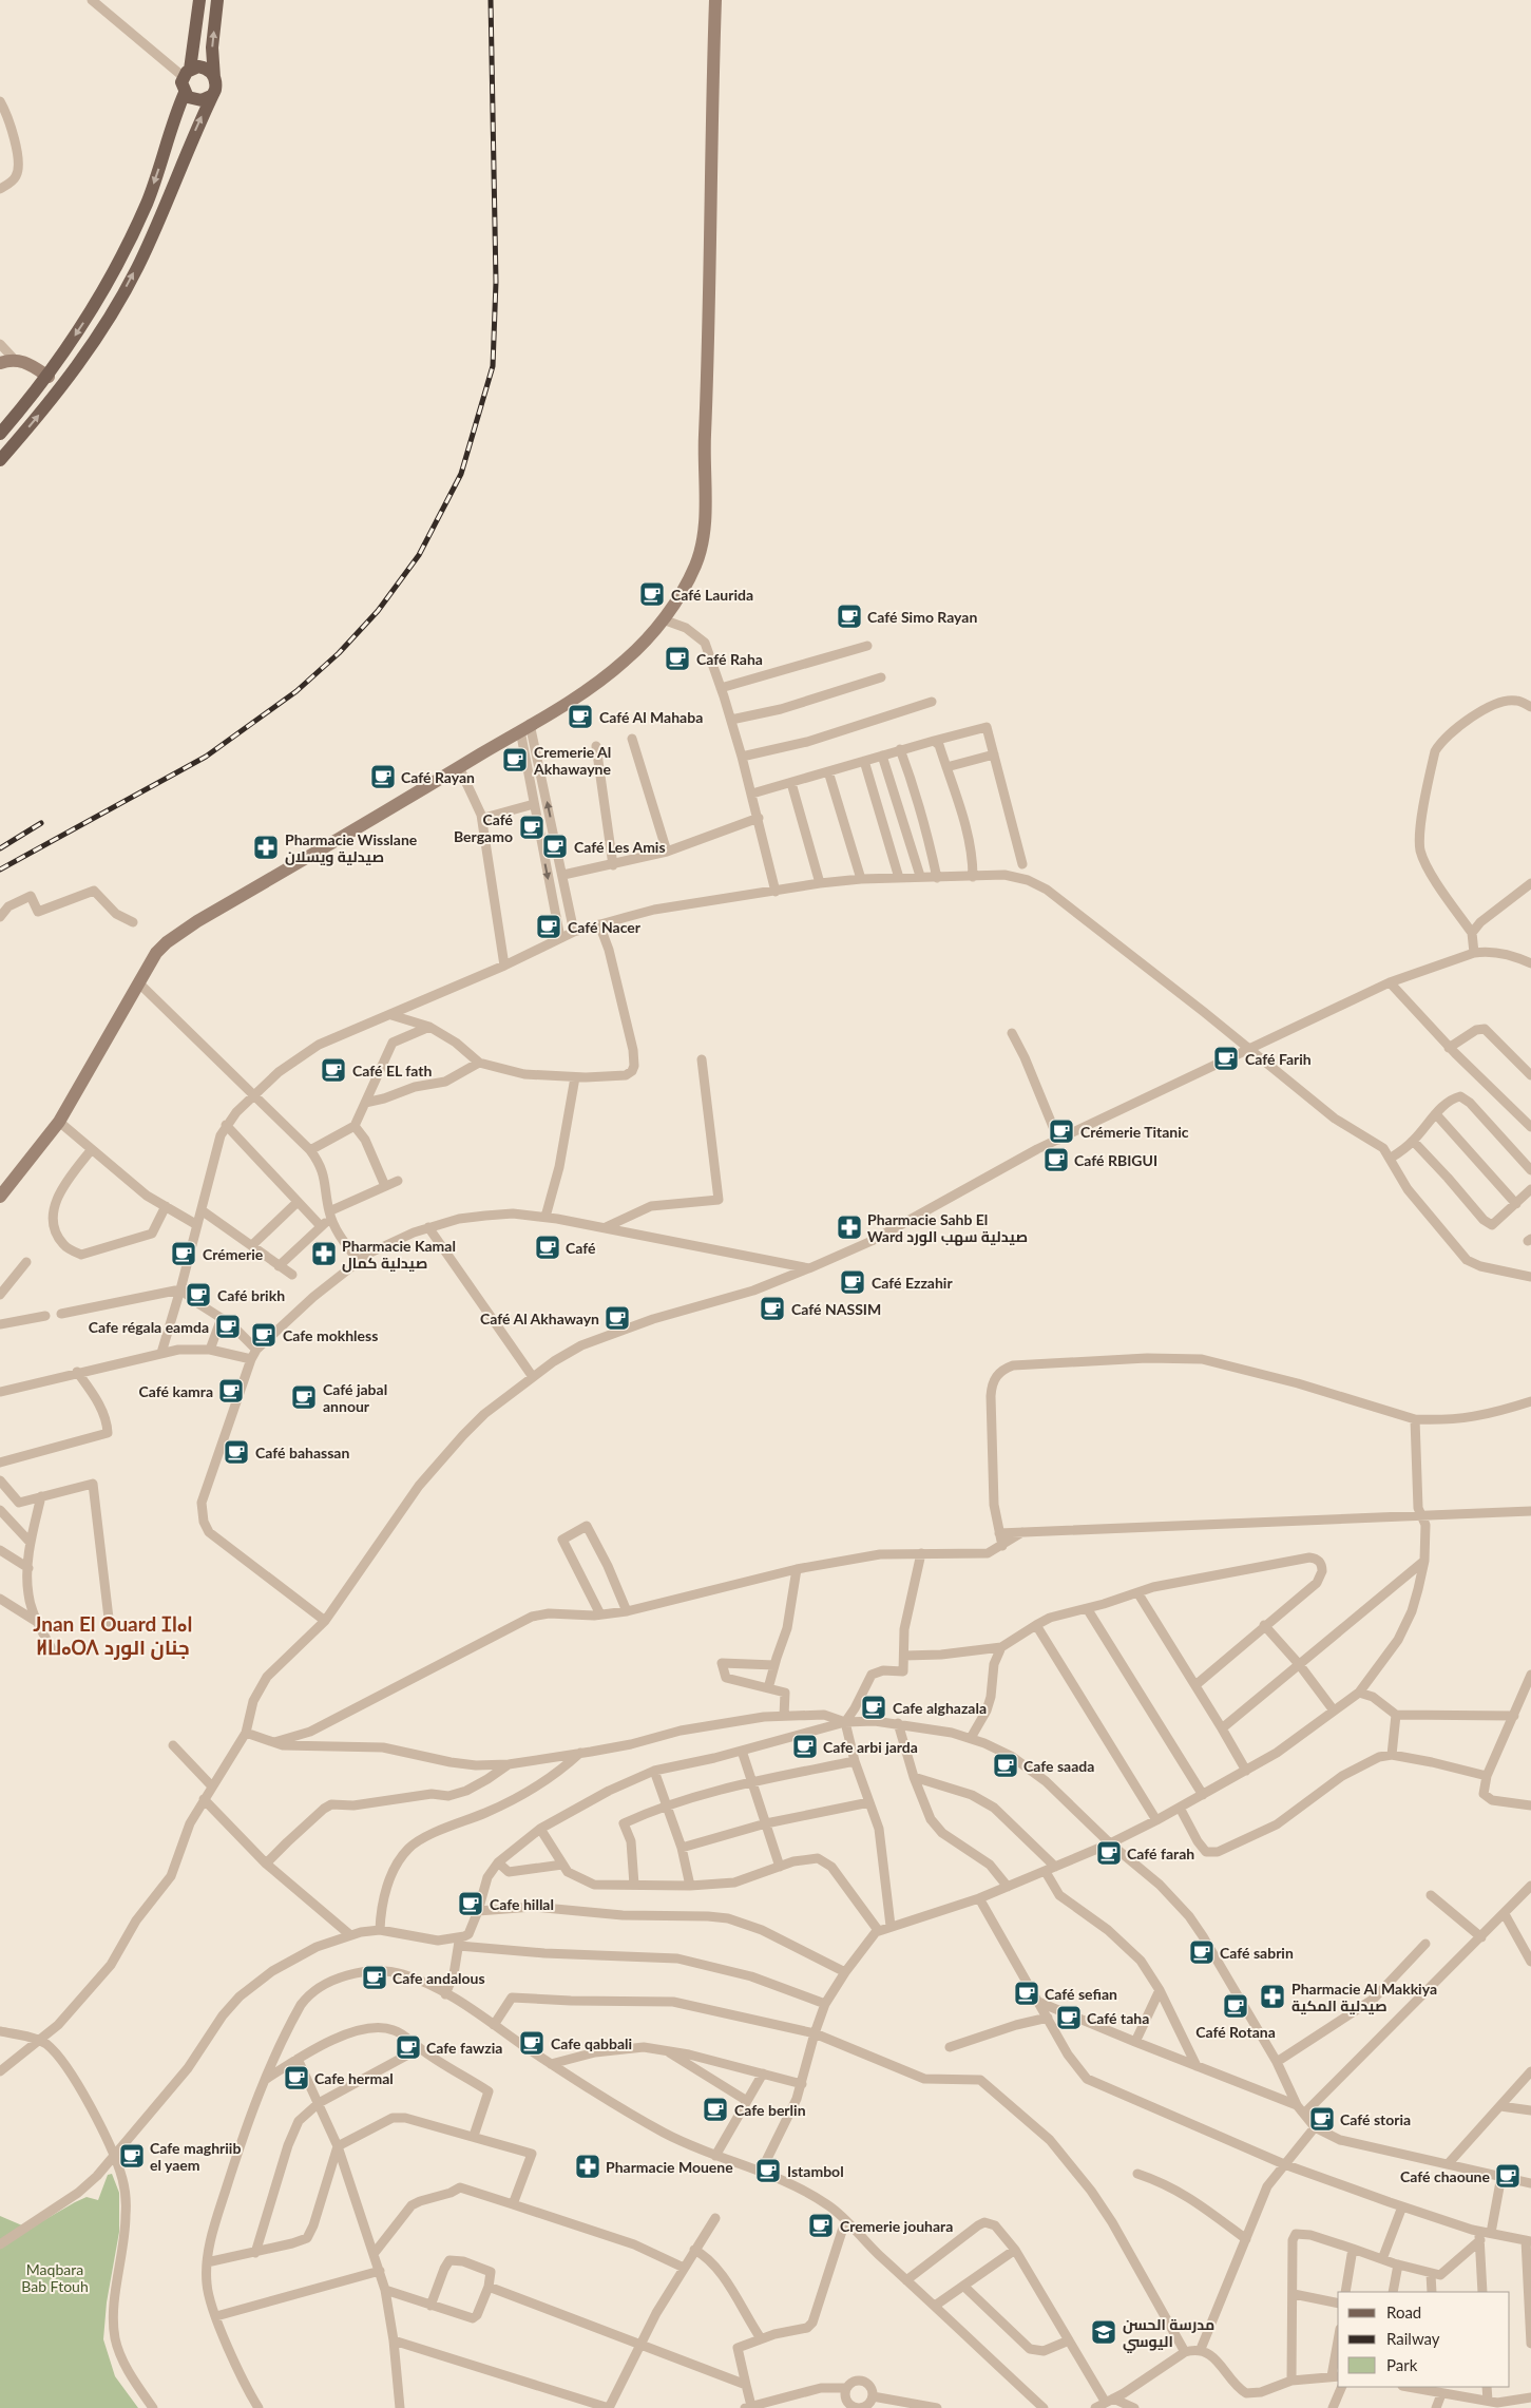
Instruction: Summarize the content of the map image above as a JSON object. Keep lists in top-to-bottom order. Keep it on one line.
{"districts":["Jnan El Ouard ⵊⵏⴰⵏ ⵍⵡⴰⵔⴷ جنان الورد"],"parks":["Maqbara Bab Ftouh"],"places":{"cafe":["Café Laurida","Café Simo Rayan","Café Raha","Café Al Mahaba","Cremerie Al Akhawayne","Café Rayan","Café Bergamo","Café Les Amis","Café Nacer","Café Farih","Café EL fath","Crémerie Titanic","Café RBIGUI","Café","Crémerie","Café Ezzahir","Café brikh","Café NASSIM","Café Al Akhawayn","Cafe régala eamda","Cafe mokhless","Café kamra","Café jabal annour","Café bahassan","Cafe alghazala","Cafe arbi jarda","Cafe saada","Café farah","Cafe hillal","Café sabrin","Cafe andalous","Café sefian","Café Rotana","Café taha","Cafe qabbali","Cafe fawzia","Cafe hermal","Cafe berlin","Café storia","Cafe maghriib el yaem","Istambol","Café chaoune","Cremerie jouhara"],"pharmacy":["Pharmacie Wisslane صيدلية ويسلان","Pharmacie Sahb El Ward صيدلية سهب الورد","Pharmacie Kamal صيدلية كمال","Pharmacie Al Makkiya صيدلية المكية","Pharmacie Mouene"],"school or university":["مدرسة الحسن اليوسي"]},"legend":["Road","Railway","Park"]}
